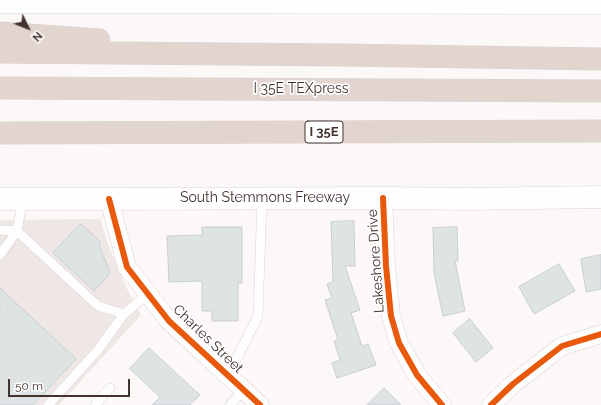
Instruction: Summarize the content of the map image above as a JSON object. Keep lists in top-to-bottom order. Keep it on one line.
{"streets":{"highway":["I 35E TEXpress","I 35E"],"main road":["South Stemmons Freeway"],"street":["Lakeshore Drive","Charles Street"]},"crossings":[["South Stemmons Freeway","Lakeshore Drive"],["South Stemmons Freeway","Charles Street"]],"scale_bar":"50 m","north":"bottom right"}
